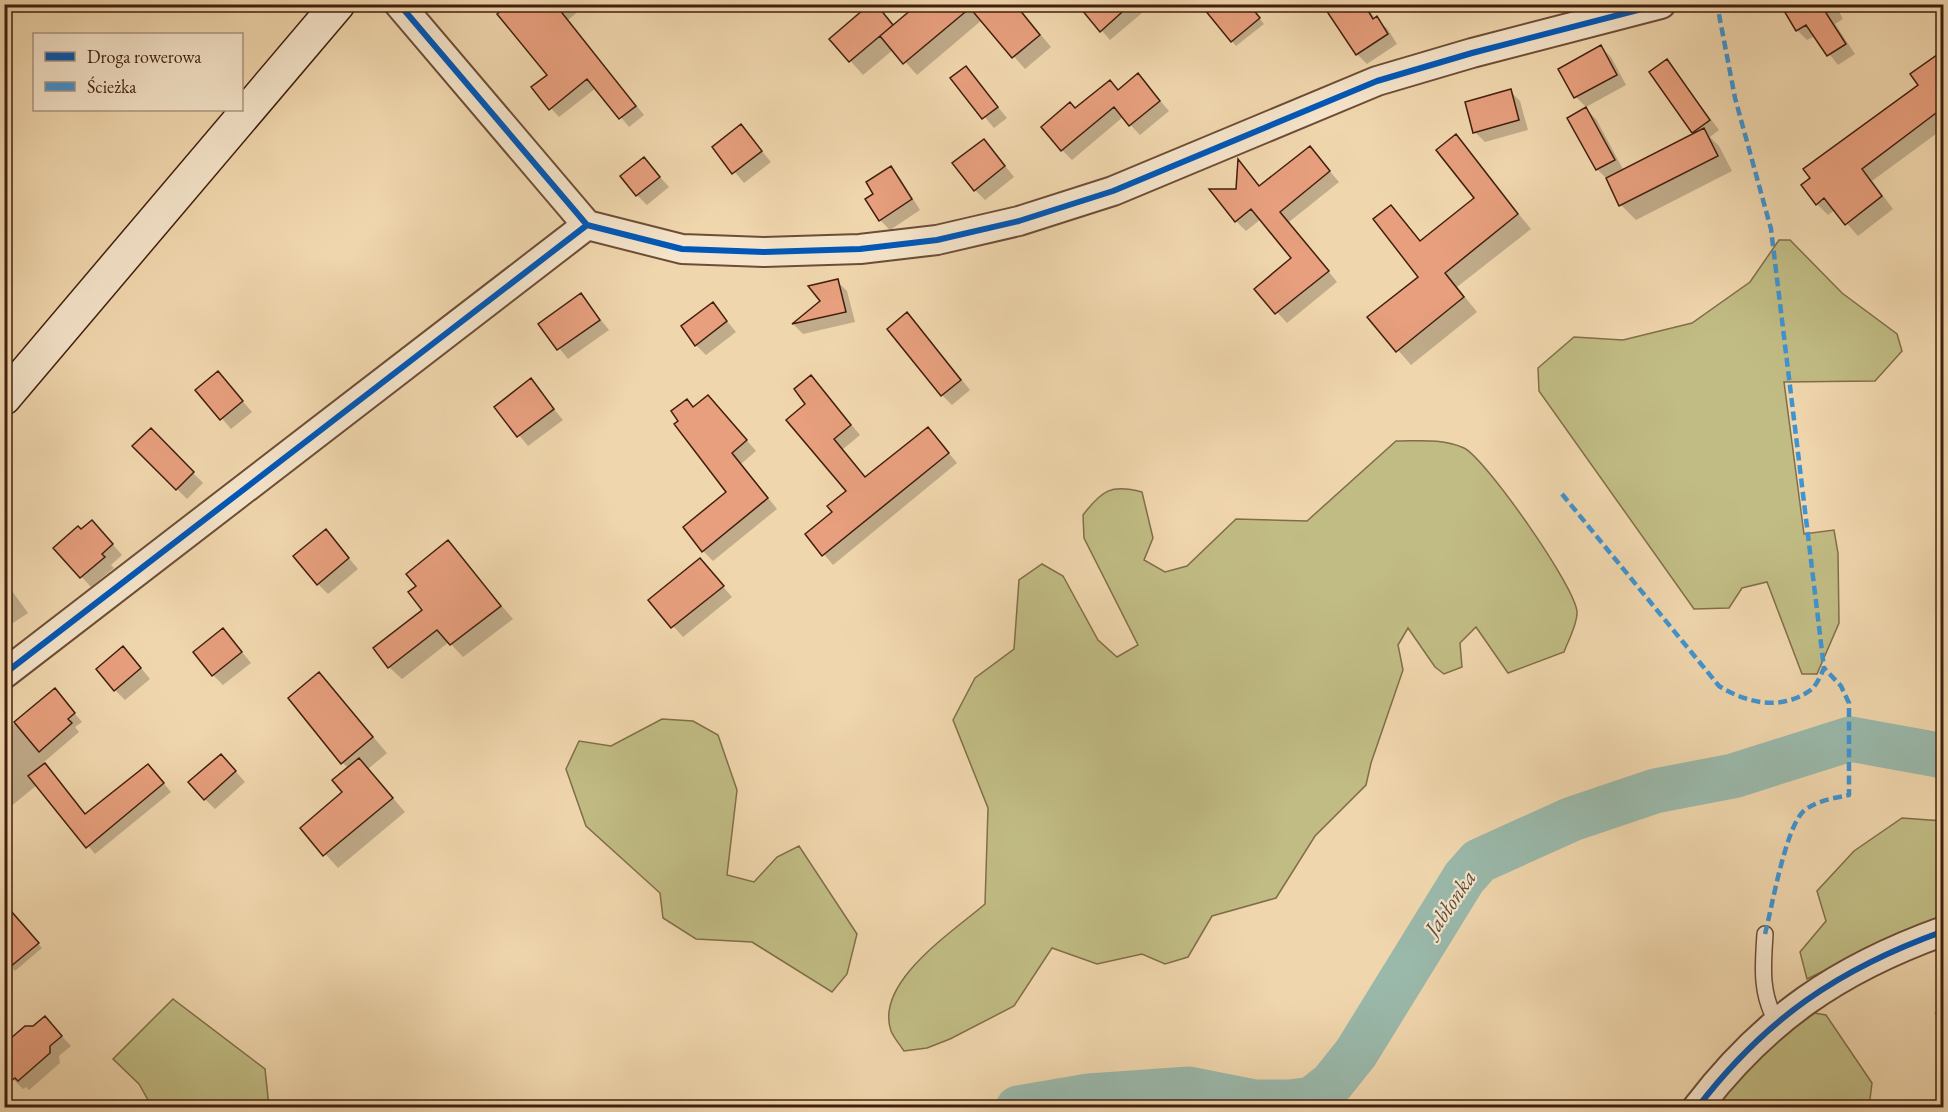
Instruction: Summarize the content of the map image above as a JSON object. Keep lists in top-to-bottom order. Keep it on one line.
{"water":["Jabłonka"],"legend":["Droga rowerowa","Ścieżka"]}
